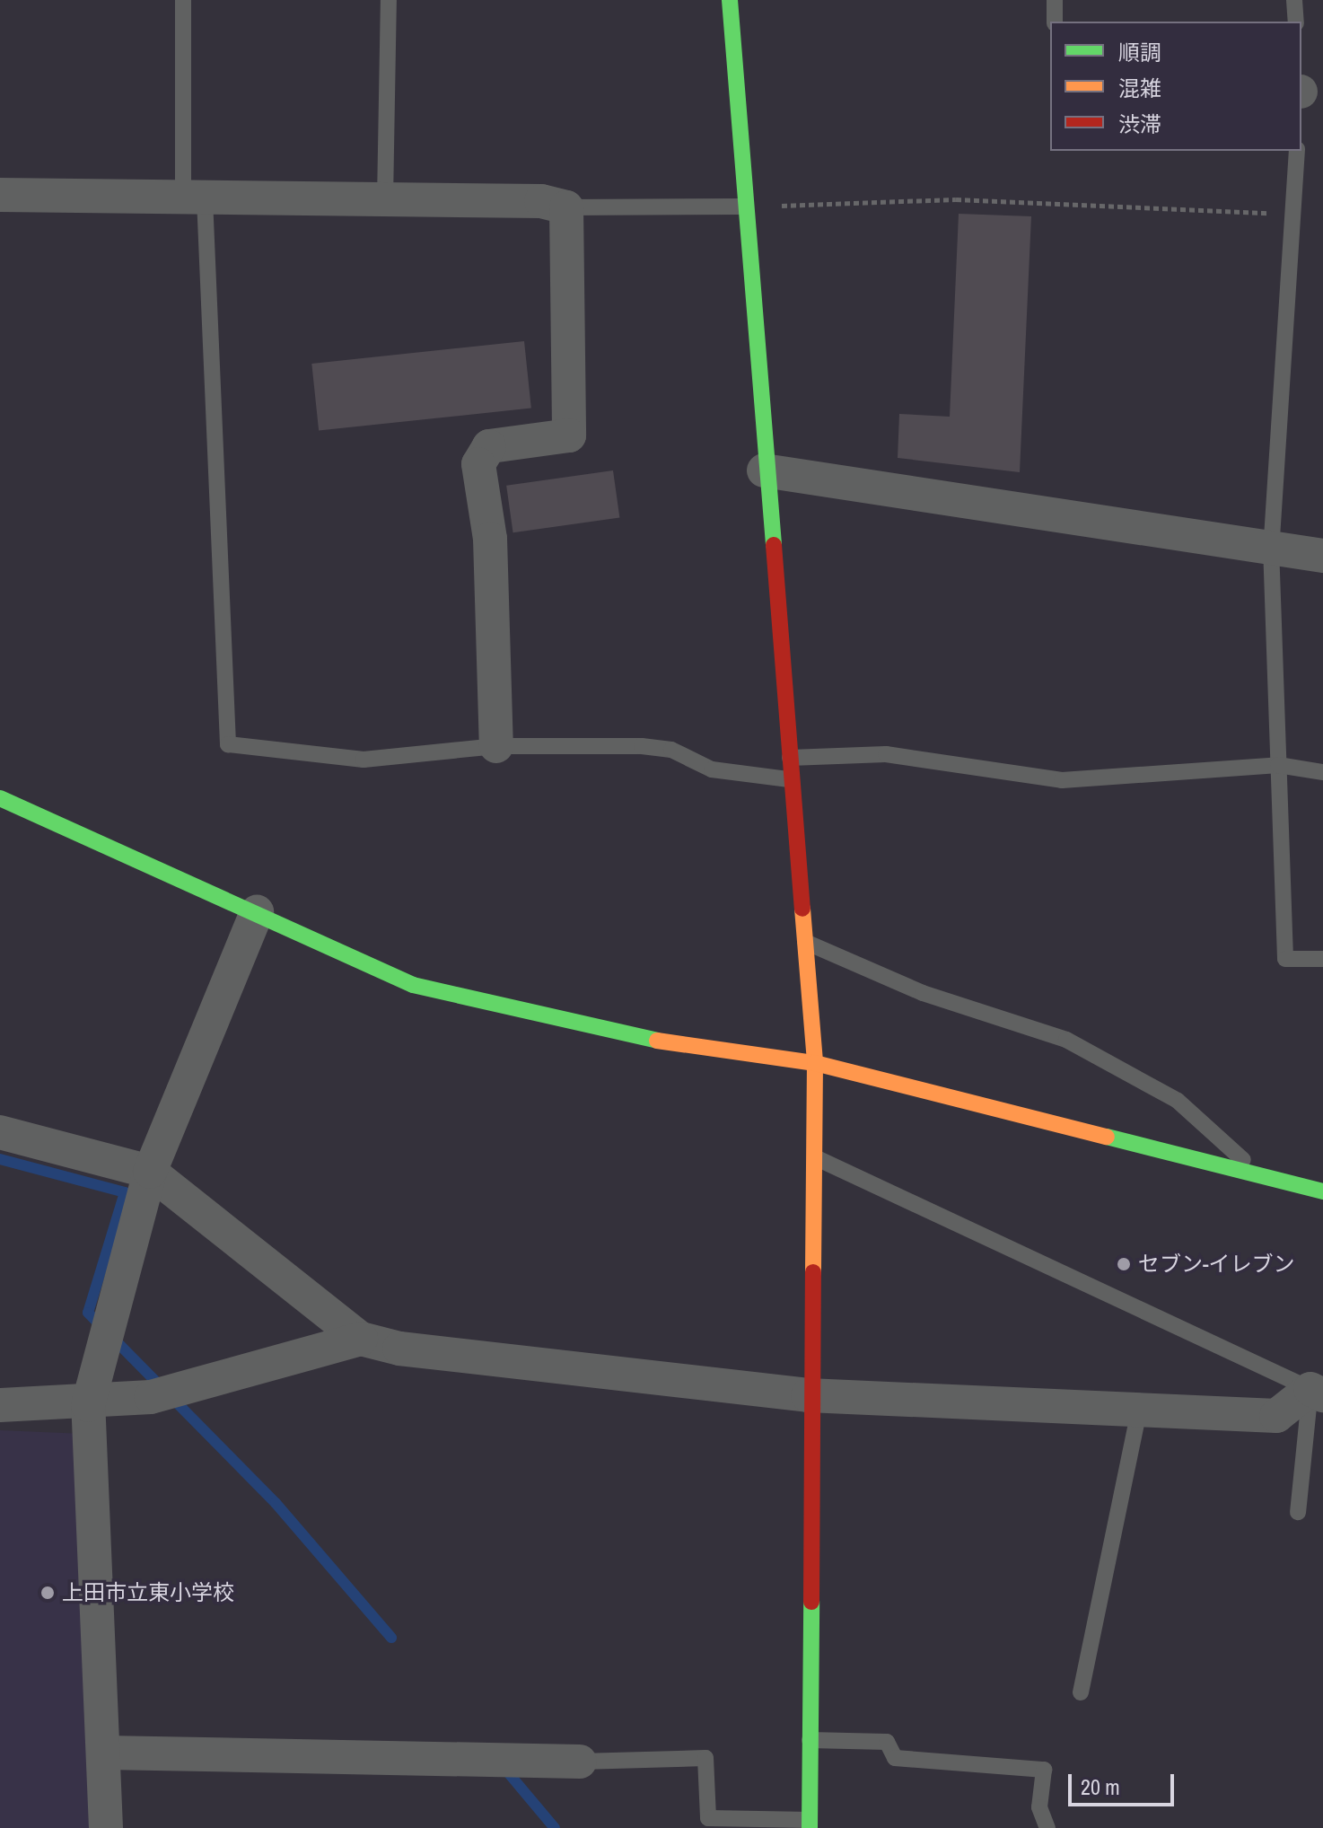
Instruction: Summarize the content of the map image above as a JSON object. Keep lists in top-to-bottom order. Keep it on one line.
{"places":["セブン-イレブン","上田市立東小学校"],"legend":["順調","混雑","渋滞"],"scale_bar":"20 m"}
